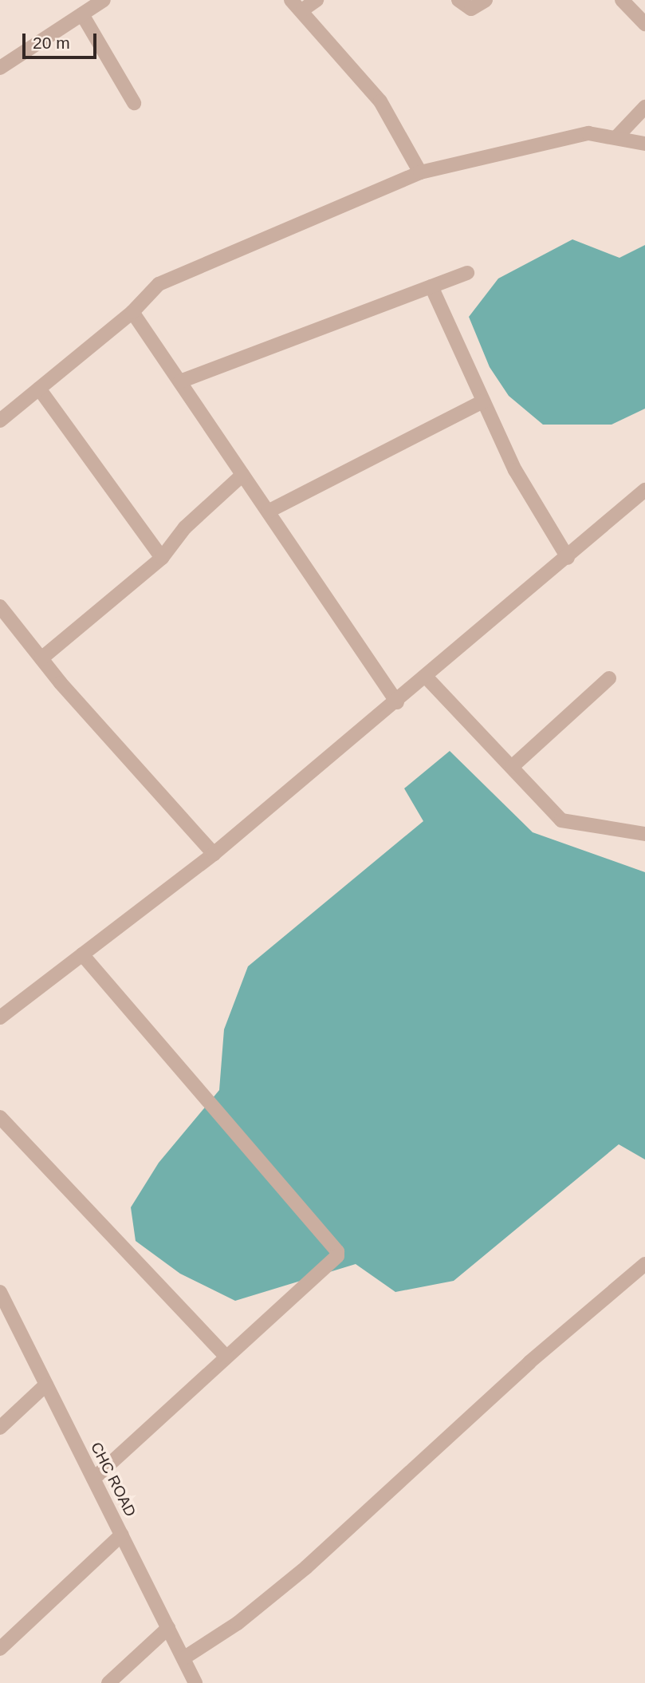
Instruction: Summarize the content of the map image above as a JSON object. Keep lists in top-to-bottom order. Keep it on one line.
{"streets":{"street":["CHC ROAD"]},"scale_bar":"20 m"}
